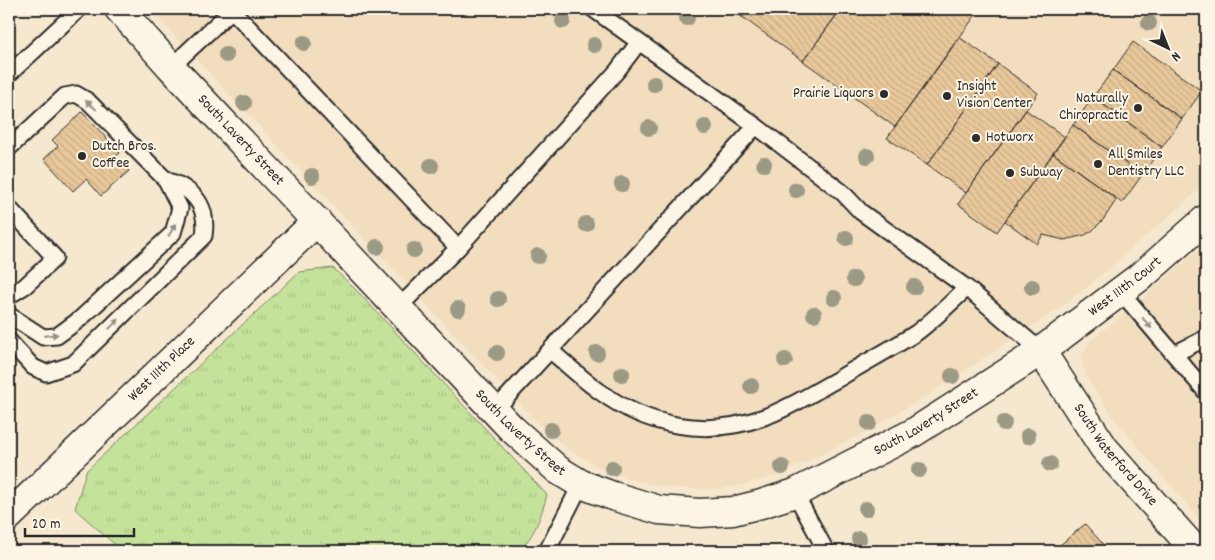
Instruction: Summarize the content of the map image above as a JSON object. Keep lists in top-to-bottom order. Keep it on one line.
{"streets":{"street":["South Laverty Street","West 111th Court","West 111th Place","South Waterford Drive"]},"crossings":[["South Laverty Street","West 111th Court"],["South Laverty Street","West 111th Place"],["South Laverty Street","South Waterford Drive"],["West 111th Court","South Waterford Drive"]],"places":["Prairie Liquors","Insight Vision Center","Naturally Chiropractic","Hotworx","Dutch Bros. Coffee","All Smiles Dentistry LLC","Subway"],"scale_bar":"20 m","north":"bottom right"}
